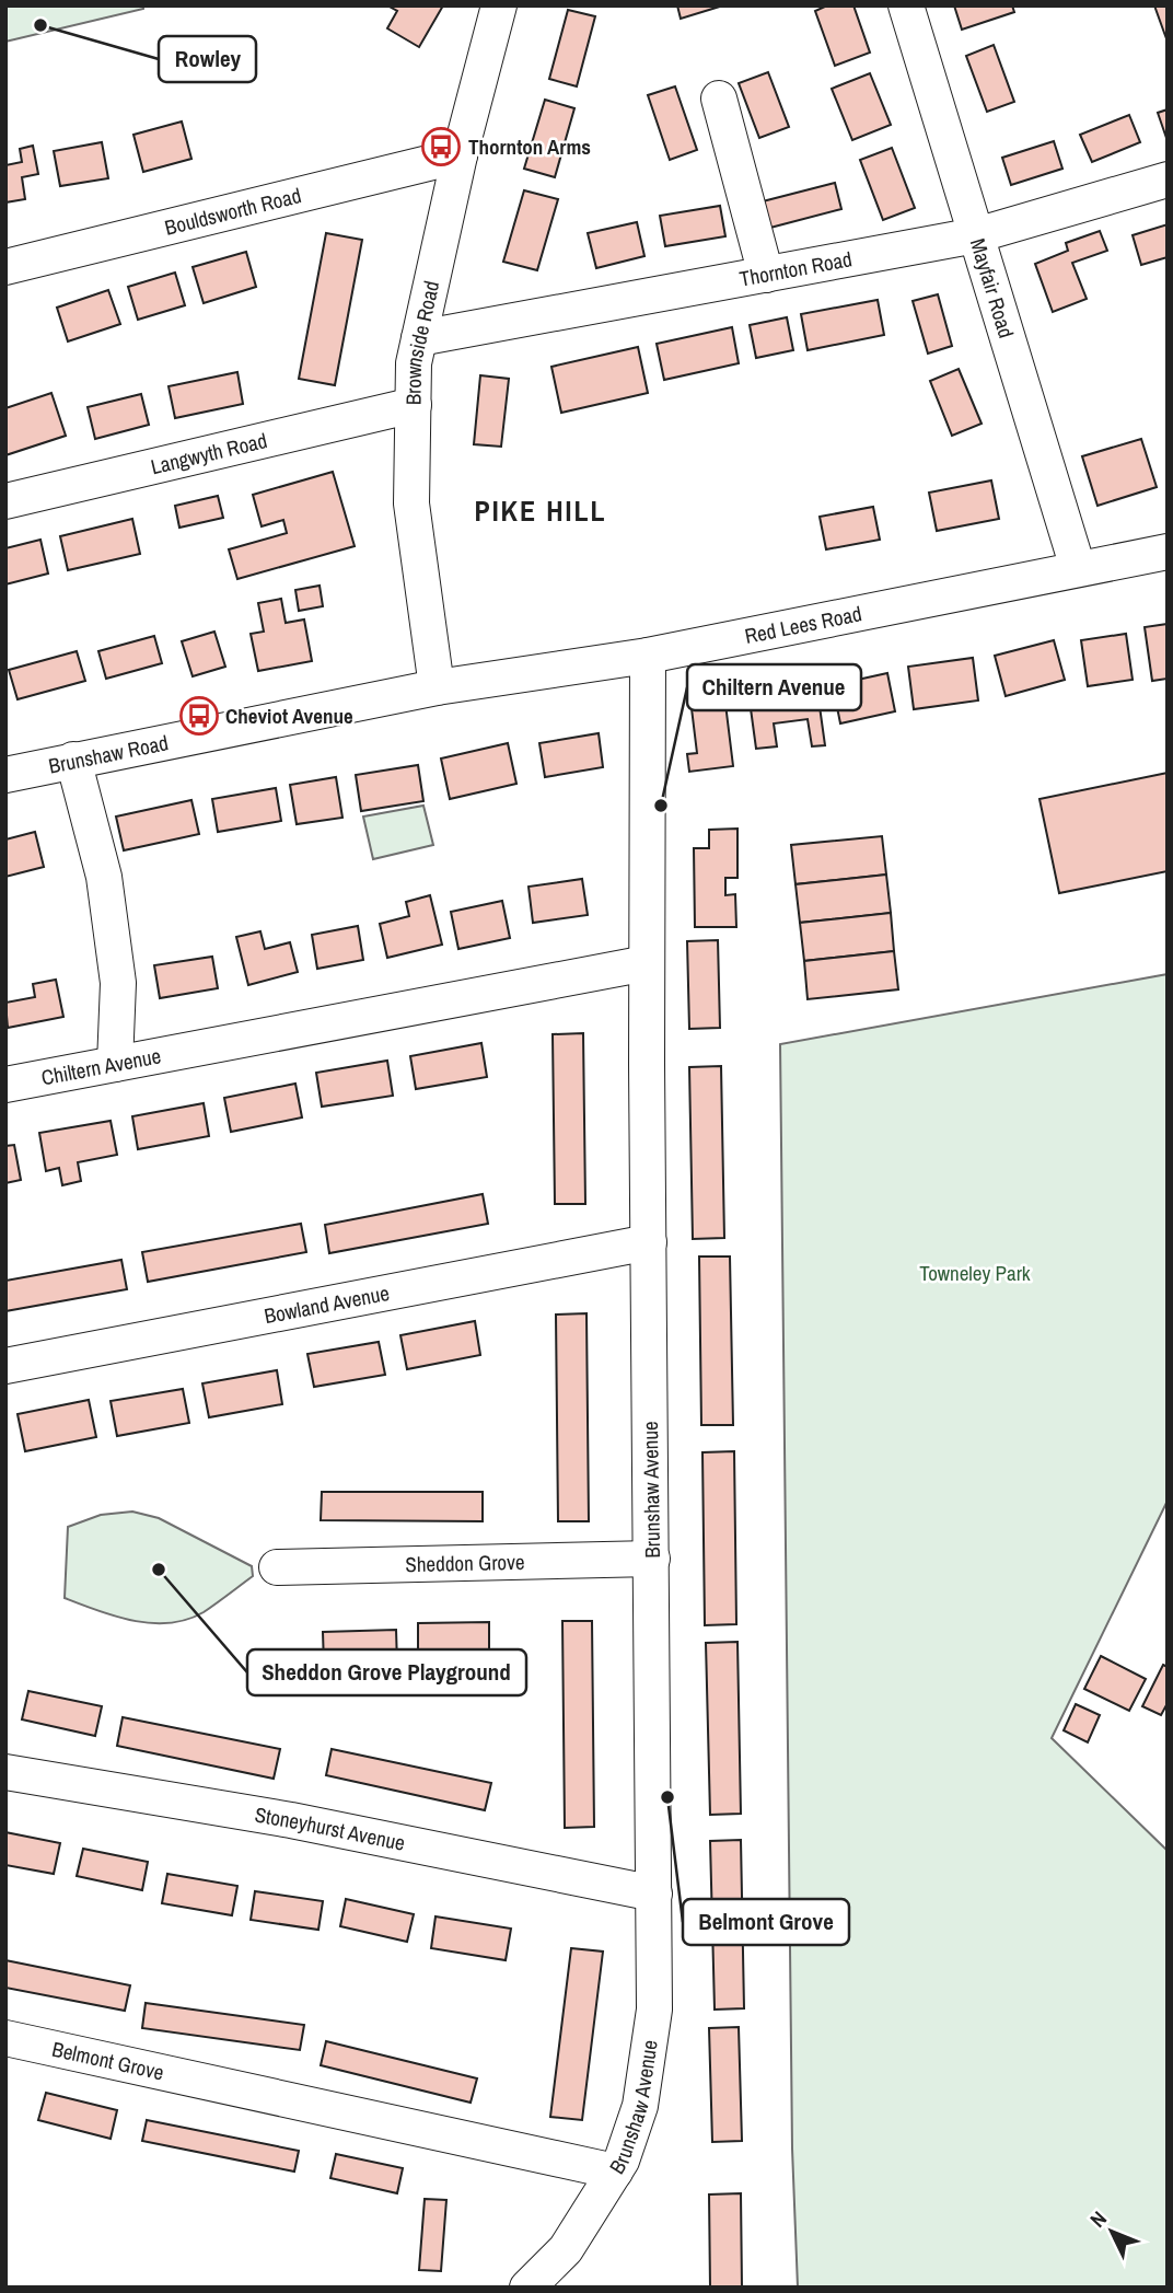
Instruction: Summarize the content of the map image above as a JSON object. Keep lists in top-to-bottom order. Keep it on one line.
{"streets":{"street":["Bouldsworth Road","Thornton Road","Mayfair Road","Brownside Road","Langwyth Road","Red Lees Road","Brunshaw Road","Chiltern Avenue","Bowland Avenue","Brunshaw Avenue","Sheddon Grove","Stoneyhurst Avenue","Belmont Grove"]},"crossings":[["Bouldsworth Road","Brownside Road"],["Thornton Road","Mayfair Road"],["Thornton Road","Brownside Road"],["Mayfair Road","Red Lees Road"],["Brownside Road","Langwyth Road"],["Brownside Road","Red Lees Road"],["Brownside Road","Brunshaw Road"],["Red Lees Road","Brunshaw Road"],["Red Lees Road","Brunshaw Avenue"],["Chiltern Avenue","Brunshaw Avenue"],["Bowland Avenue","Brunshaw Avenue"],["Brunshaw Avenue","Sheddon Grove"],["Brunshaw Avenue","Stoneyhurst Avenue"],["Brunshaw Avenue","Belmont Grove"]],"districts":["PIKE HILL"],"parks":["Towneley Park"],"places":{"other":["Rowley","Chiltern Avenue","Sheddon Grove Playground","Belmont Grove"],"bus stop":["Thornton Arms","Cheviot Avenue"]},"north":"top left"}
